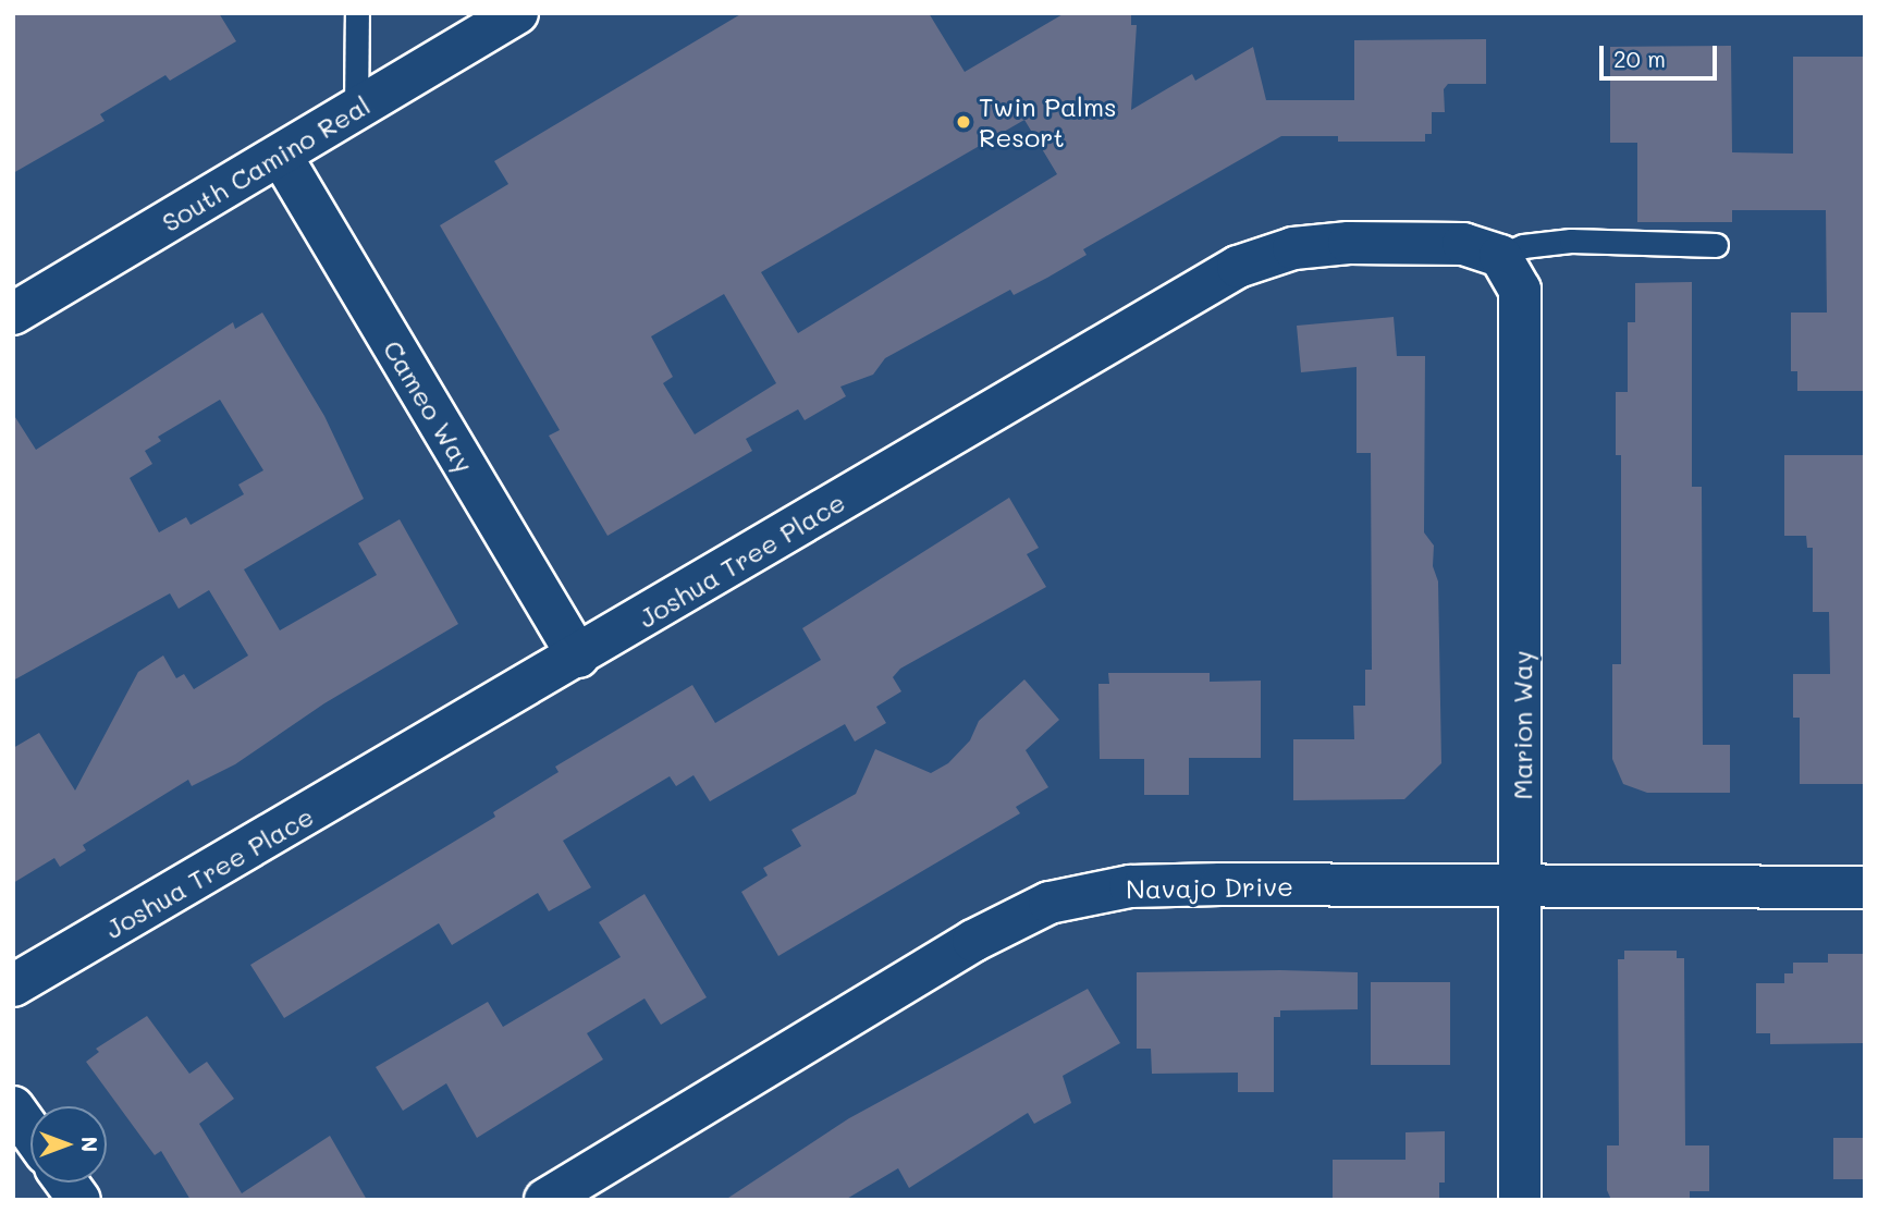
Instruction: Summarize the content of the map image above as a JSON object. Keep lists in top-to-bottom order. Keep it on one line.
{"streets":{"street":["South Camino Real","Cameo Way","Joshua Tree Place","Marion Way","Navajo Drive"]},"crossings":[["South Camino Real","Cameo Way"],["Cameo Way","Joshua Tree Place"],["Joshua Tree Place","Marion Way"],["Marion Way","Navajo Drive"]],"places":["Twin Palms Resort"],"scale_bar":"20 m","north":"right"}
